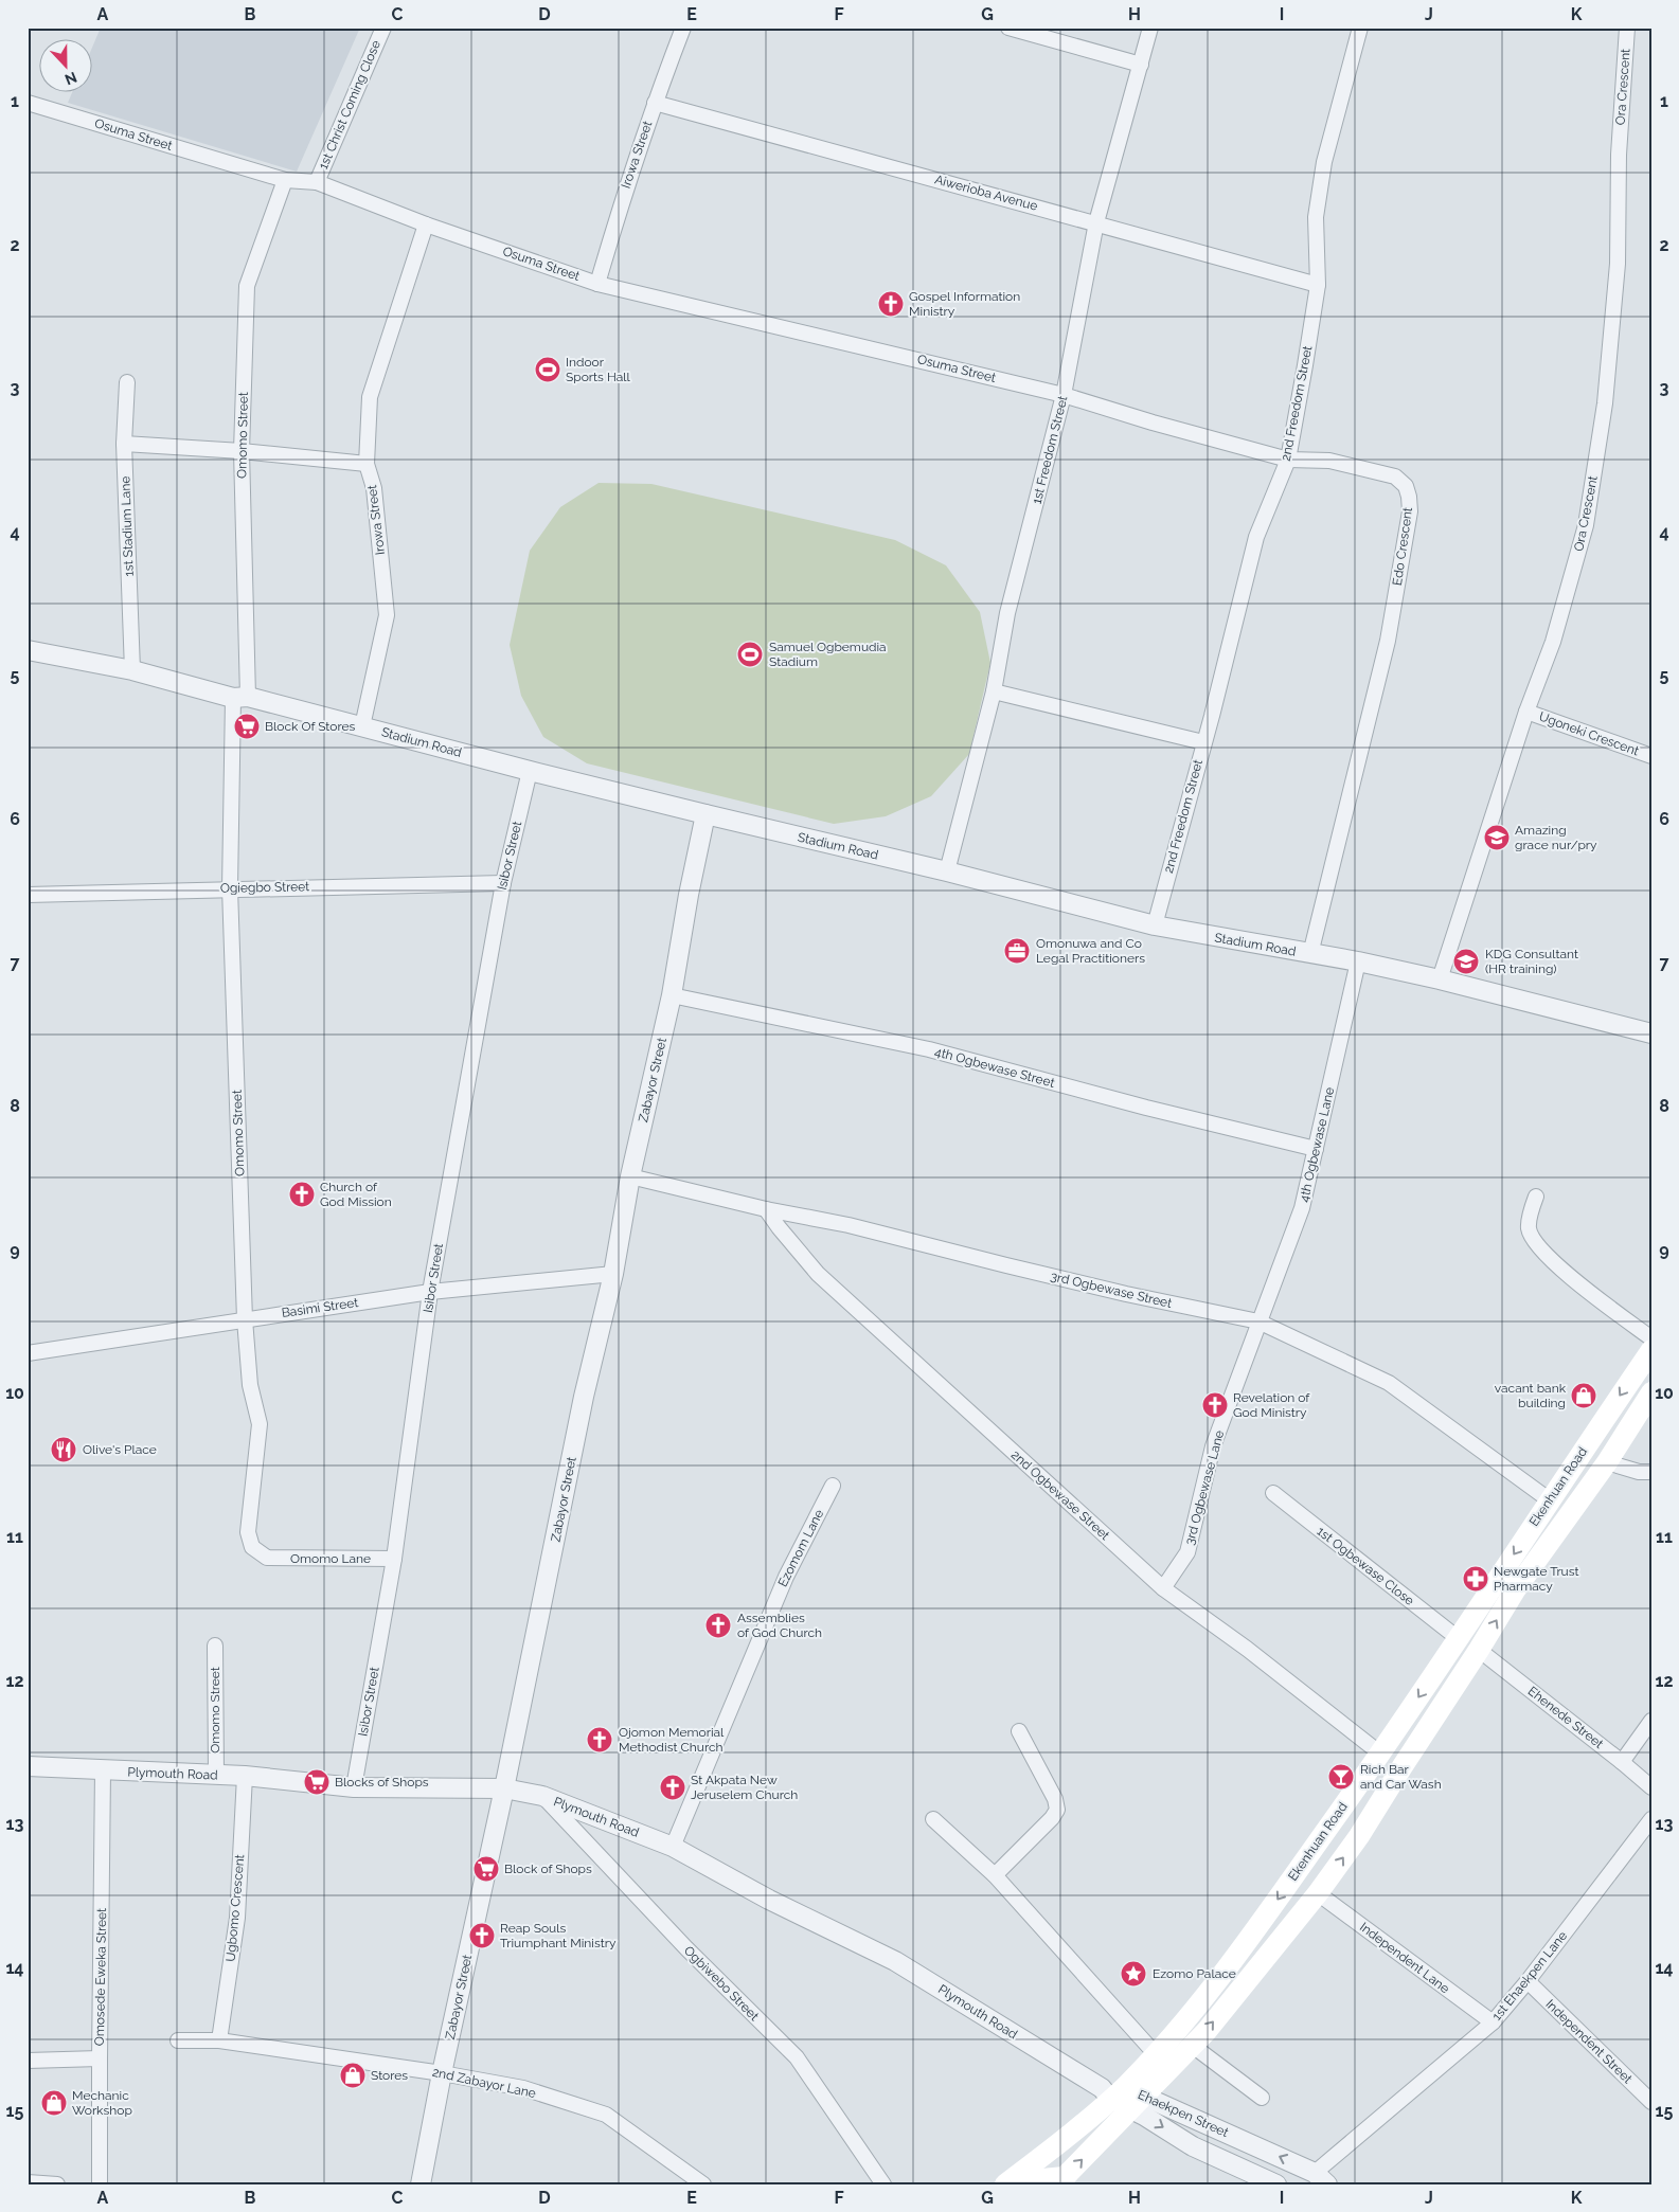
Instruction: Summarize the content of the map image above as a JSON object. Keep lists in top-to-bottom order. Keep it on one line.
{"streets":{"main road":["Ekenhuan Road"],"street":["Ora Crescent","1st Christ Coming Close","Osuma Street","Irowa Street","Aiwerioba Avenue","2nd Freedom Street","Omomo Street","1st Freedom Street","1st Stadium Lane","Edo Crescent","Ugoneki Crescent","Stadium Road","Isibor Street","Ogiegbo Street","4th Ogbewase Street","Zabayor Street","4th Ogbewase Lane","3rd Ogbewase Street","Basimi Street","3rd Ogbewase Lane","2nd Ogbewase Street","Ezomom Lane","Omomo Lane","1st Ogbewase Close","Ehenede Street","Plymouth Road","Ugbomo Crescent","Independent Lane","1st Ehaekpen Lane","Omosede Eweka Street","Ogbiwebo Street","Independent Street","2nd Zabayor Lane","Ehaekpen Street"]},"crossings":[["Ora Crescent","Ugoneki Crescent"],["Ora Crescent","Stadium Road"],["1st Christ Coming Close","Osuma Street"],["Osuma Street","Irowa Street"],["Osuma Street","Omomo Street"],["Osuma Street","1st Freedom Street"],["Osuma Street","Edo Crescent"],["Irowa Street","Aiwerioba Avenue"],["Irowa Street","Stadium Road"],["Aiwerioba Avenue","2nd Freedom Street"],["Aiwerioba Avenue","1st Freedom Street"],["2nd Freedom Street","Edo Crescent"],["2nd Freedom Street","Stadium Road"],["Omomo Street","Stadium Road"],["Omomo Street","Ogiegbo Street"],["Omomo Street","Basimi Street"],["Omomo Street","Omomo Lane"],["Omomo Street","Plymouth Road"],["1st Freedom Street","Edo Crescent"],["1st Freedom Street","Stadium Road"],["1st Stadium Lane","Stadium Road"],["Edo Crescent","Stadium Road"],["Stadium Road","Isibor Street"],["Stadium Road","Zabayor Street"],["Stadium Road","4th Ogbewase Lane"],["Isibor Street","Ogiegbo Street"],["Isibor Street","Basimi Street"],["Isibor Street","Omomo Lane"],["Isibor Street","Plymouth Road"],["4th Ogbewase Street","Zabayor Street"],["4th Ogbewase Street","4th Ogbewase Lane"],["Zabayor Street","3rd Ogbewase Street"],["Zabayor Street","Basimi Street"],["Zabayor Street","Plymouth Road"],["Zabayor Street","2nd Zabayor Lane"],["4th Ogbewase Lane","3rd Ogbewase Street"],["4th Ogbewase Lane","3rd Ogbewase Lane"],["3rd Ogbewase Street","Ekenhuan Road"],["3rd Ogbewase Street","3rd Ogbewase Lane"],["3rd Ogbewase Street","2nd Ogbewase Street"],["Ekenhuan Road","2nd Ogbewase Street"],["Ekenhuan Road","1st Ogbewase Close"],["Ekenhuan Road","Ehenede Street"],["Ekenhuan Road","Plymouth Road"],["Ekenhuan Road","Independent Lane"],["Ekenhuan Road","Ehaekpen Street"],["3rd Ogbewase Lane","2nd Ogbewase Street"],["Ezomom Lane","Plymouth Road"],["Plymouth Road","Ugbomo Crescent"],["Plymouth Road","Omosede Eweka Street"],["Plymouth Road","Ogbiwebo Street"],["Plymouth Road","Ehaekpen Street"],["Ugbomo Crescent","2nd Zabayor Lane"],["Independent Lane","1st Ehaekpen Lane"],["1st Ehaekpen Lane","Independent Street"],["1st Ehaekpen Lane","Ehaekpen Street"]],"places":{"church":["Gospel Information Ministry","Church of God Mission","Revelation of God Ministry","Assemblies of God Church","Ojomon Memorial Methodist Church","St Akpata New Jeruselem Church","Reap Souls Triumphant Ministry"],"sports":["Indoor Sports Hall","Samuel Ogbemudia Stadium"],"supermarket":["Block Of Stores","Blocks of Shops","Block of Shops"],"school or university":["Amazing grace nur/pry","KDG Consultant (HR training)"],"office":["Omonuwa and Co Legal Practitioners"],"shop":["vacant bank building","Stores","Mechanic Workshop"],"restaurant":["Olive's Place"],"pharmacy":["Newgate Trust Pharmacy"],"bar":["Rich Bar and Car Wash"],"place":["Ezomo Palace"]},"north":"bottom","grid":{"columns":["A","B","C","D","E","F","G","H","I","J","K"],"rows":["1","2","3","4","5","6","7","8","9","10","11","12","13","14","15"]}}
